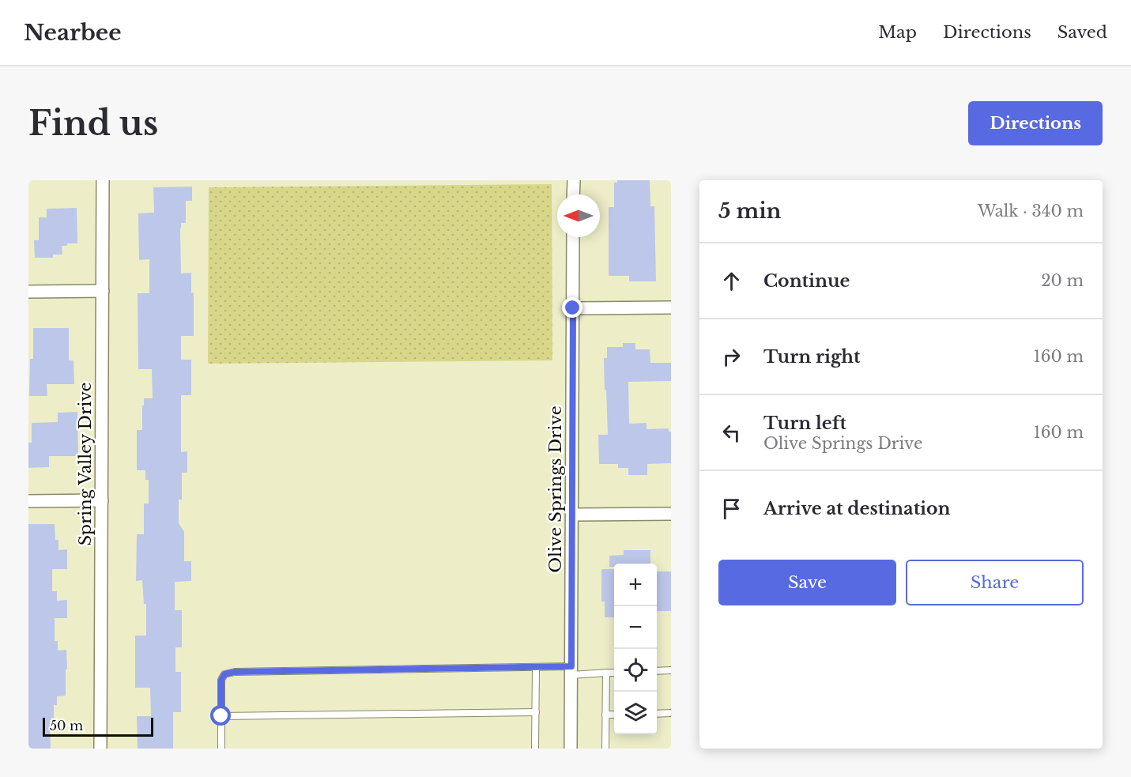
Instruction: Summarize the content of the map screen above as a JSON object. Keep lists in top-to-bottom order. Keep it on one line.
{"streets":{"street":["Spring Valley Drive","Olive Springs Drive"]},"scale_bar":"50 m","north":"left","page":{"header":"Nearbee","nav":["Map","Directions","Saved"],"buttons":["Directions",["Save","Share"]],"title":"Find us","heading":["5 min","Walk · 340 m"],"list":[["Continue","20 m"],["Turn right","160 m"],["Turn left","Olive Springs Drive","160 m"],"Arrive at destination"],"map_buttons":["+","−"],"scale":"50 m"}}
